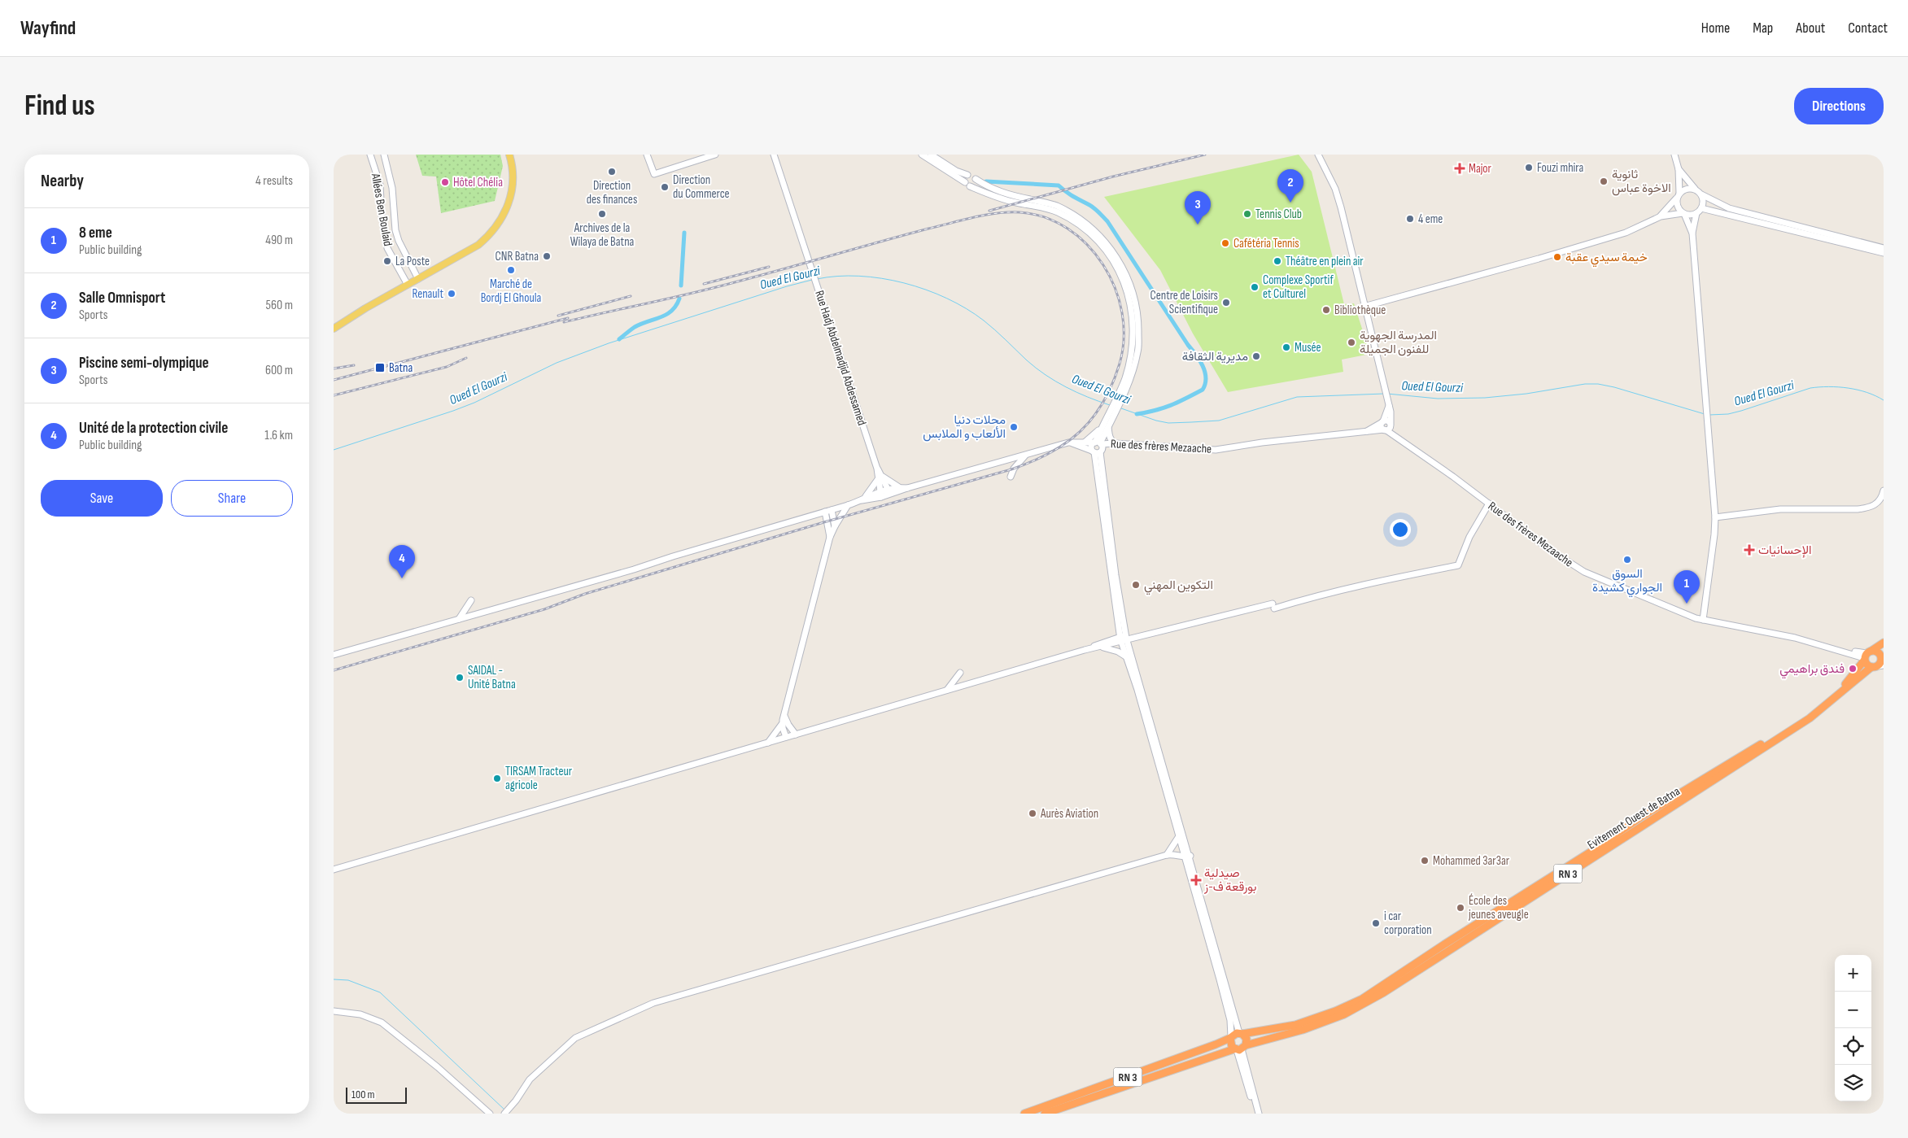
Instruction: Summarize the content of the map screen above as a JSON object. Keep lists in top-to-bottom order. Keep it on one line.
{"streets":{"highway":["Evitement Ouest de Batna","RN 3"],"main road":["Allées Ben Boulaid","Rue Hadj Abdelmadjid Abdessamed","Rue des frères Mezaache"]},"crossings":[["Rue des frères Mezaache","Evitement Ouest de Batna"]],"water":["Oued El Gourzi"],"places":{"other":["Fouzi mhira","Direction des finances","ثانوية الاخوة عباس","Hôtel Chélia","Direction du Commerce","Archives de la Wilaya de Batna","Tennis Club","4 eme","Cafétéria Tennis","CNR Batna","خيمة سيدي عقبة","La Poste","Théâtre en plein air","Marché de Bordj El Ghoula","Complexe Sportif et Culturel","Renault","Centre de Loisirs Scientifique","Bibliothèque","المدرسة الجهوية للفنون الجميلة","Musée","مديرية الثقافة","محلات دنيا الألعاب و الملابس","السوق الجواري كشيدة","التكوين المهني","فندق براهيمي","SAIDAL - Unité Batna","TIRSAM Tracteur agricole","Aurès Aviation","Mohammed 3ar3ar","École des jeunes aveugle","i car corporation"],"health":["Major","الإحسانيات","صيدلية بورقعة ف-ز"],"transit":["Batna"]},"scale_bar":"100 m","page":{"header":"Wayfind","nav":["Home","Map","About","Contact"],"buttons":["Directions",["Save","Share"]],"title":"Find us","heading":["Nearby","4 results"],"pins":["2","3","4","1"],"list":[{"mark":"1","name":"8 eme","note":"Public building","value":"490 m"},{"mark":"2","name":"Salle Omnisport","note":"Sports","value":"560 m"},{"mark":"3","name":"Piscine semi-olympique","note":"Sports","value":"600 m"},{"mark":"4","name":"Unité de la protection civile","note":"Public building","value":"1.6 km"}],"map_buttons":["+","−"],"scale":"100 m"}}
